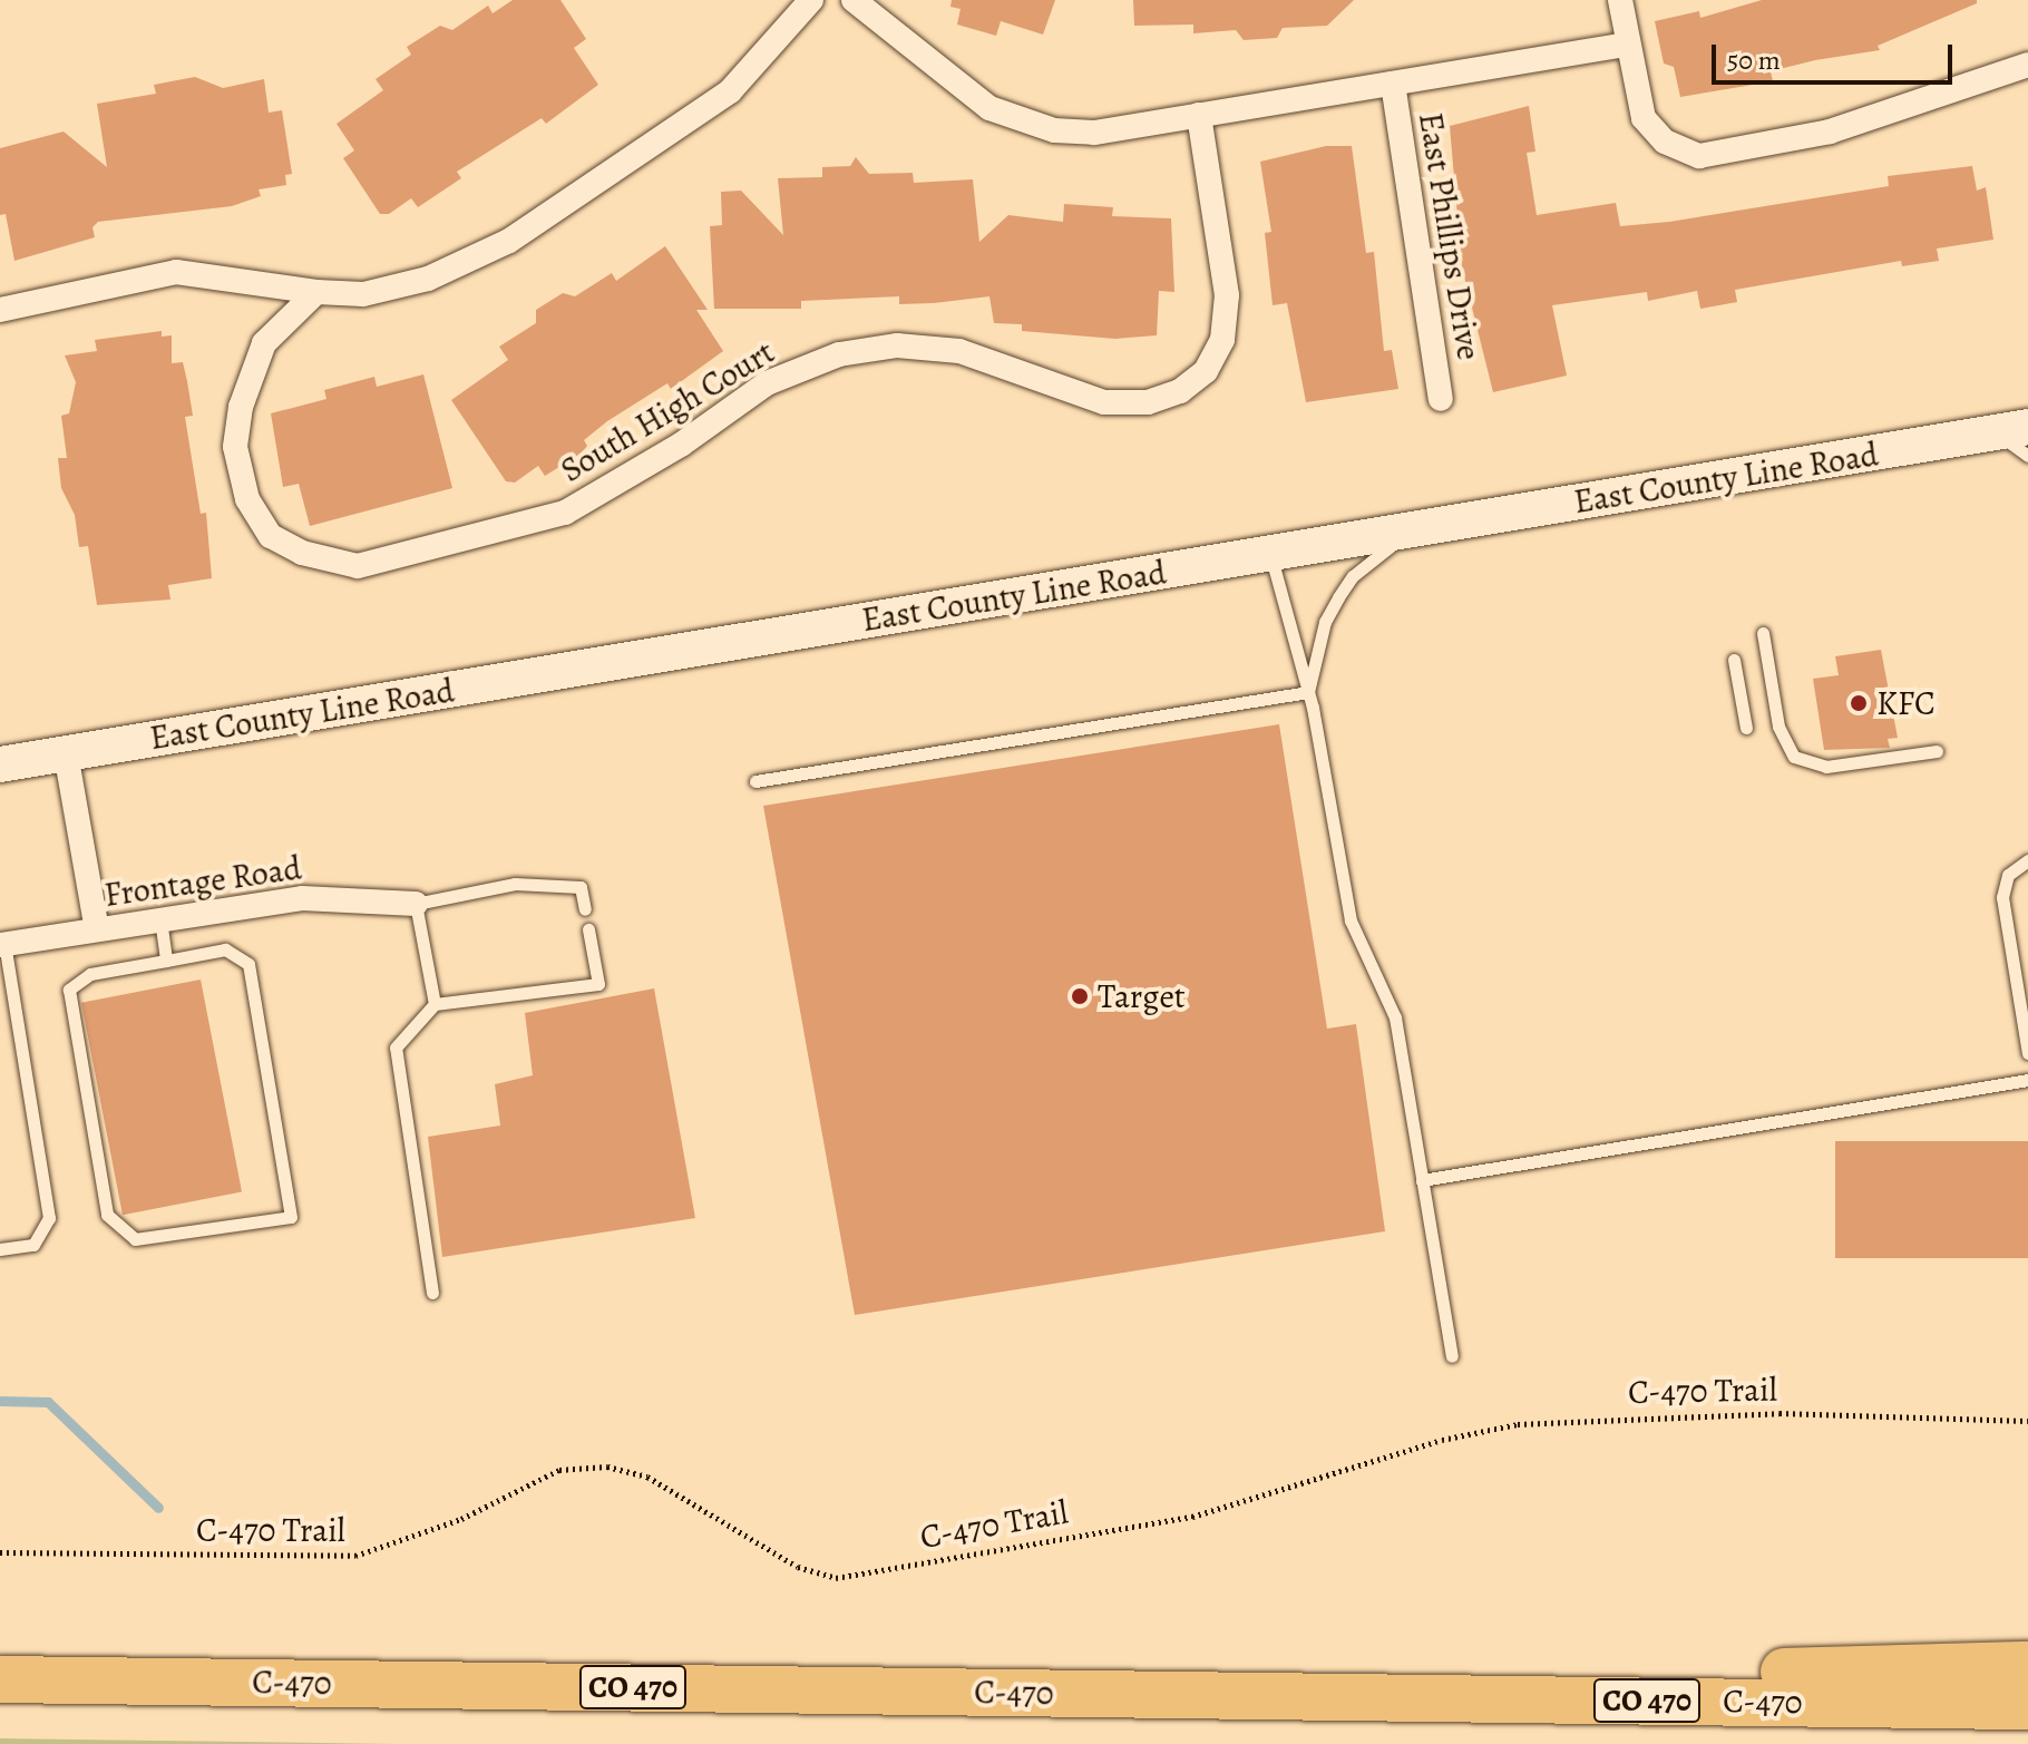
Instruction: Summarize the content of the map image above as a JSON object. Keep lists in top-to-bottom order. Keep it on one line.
{"streets":{"highway":["C-470","CO 470"],"main road":["East County Line Road"],"street":["East Phillips Drive","South High Court","Frontage Road"],"path":["C-470 Trail"]},"crossings":[["East Phillips Drive","South High Court"]],"places":["KFC","Target"],"scale_bar":"50 m"}
